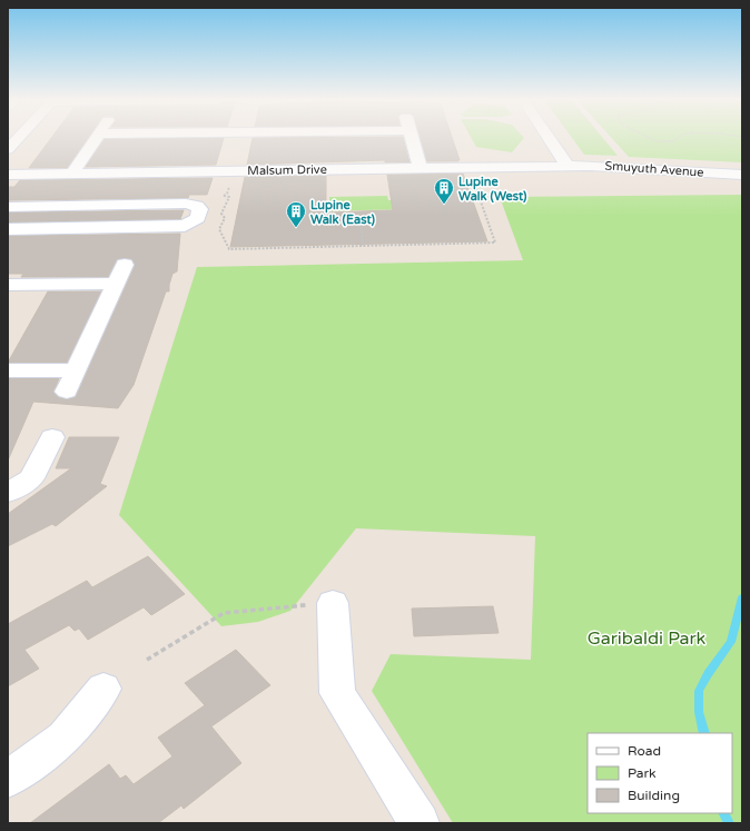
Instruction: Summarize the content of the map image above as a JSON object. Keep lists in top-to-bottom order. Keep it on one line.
{"streets":{"street":["Smuyuth Avenue","Malsum Drive"]},"crossings":[["Smuyuth Avenue","Malsum Drive"]],"parks":["Garibaldi Park"],"places":{"building":["Lupine Walk (West)","Lupine Walk (East)"]},"legend":["Road","Park","Building"]}
